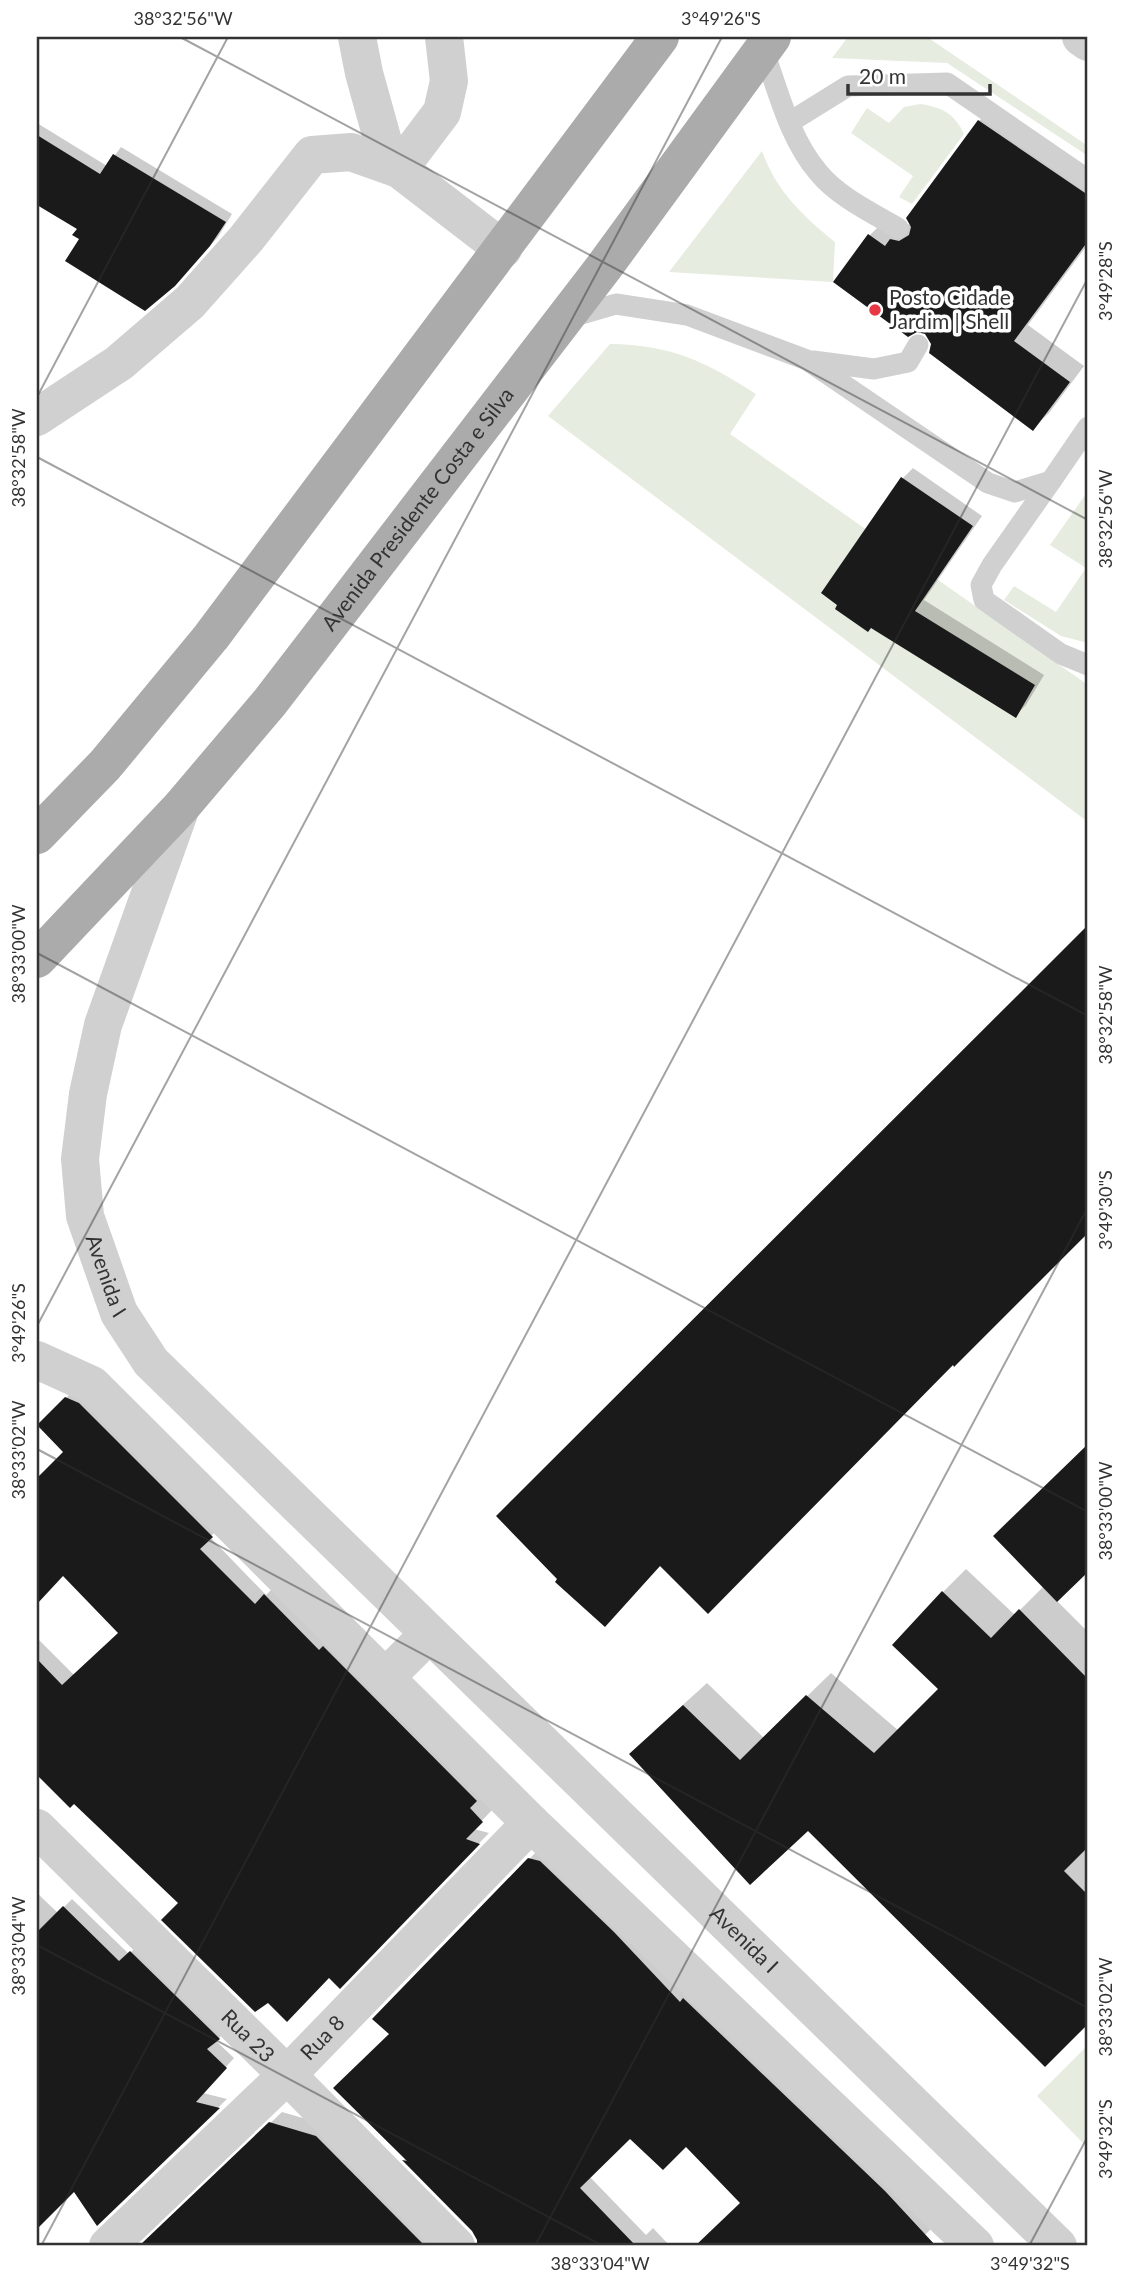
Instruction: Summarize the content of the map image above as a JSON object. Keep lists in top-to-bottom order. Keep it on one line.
{"streets":{"main road":["Avenida Presidente Costa e Silva"],"street":["Avenida I","Rua 23","Rua 8"]},"crossings":[["Avenida Presidente Costa e Silva","Avenida I"],["Rua 23","Rua 8"]],"places":["Posto Cidade Jardim | Shell"],"scale_bar":"20 m","coordinates":["38°32'56\"W","3°49'26\"S","3°49'28\"S","38°32'58\"W","38°33'00\"W","3°49'30\"S","38°33'02\"W","38°33'04\"W","3°49'32\"S"]}
